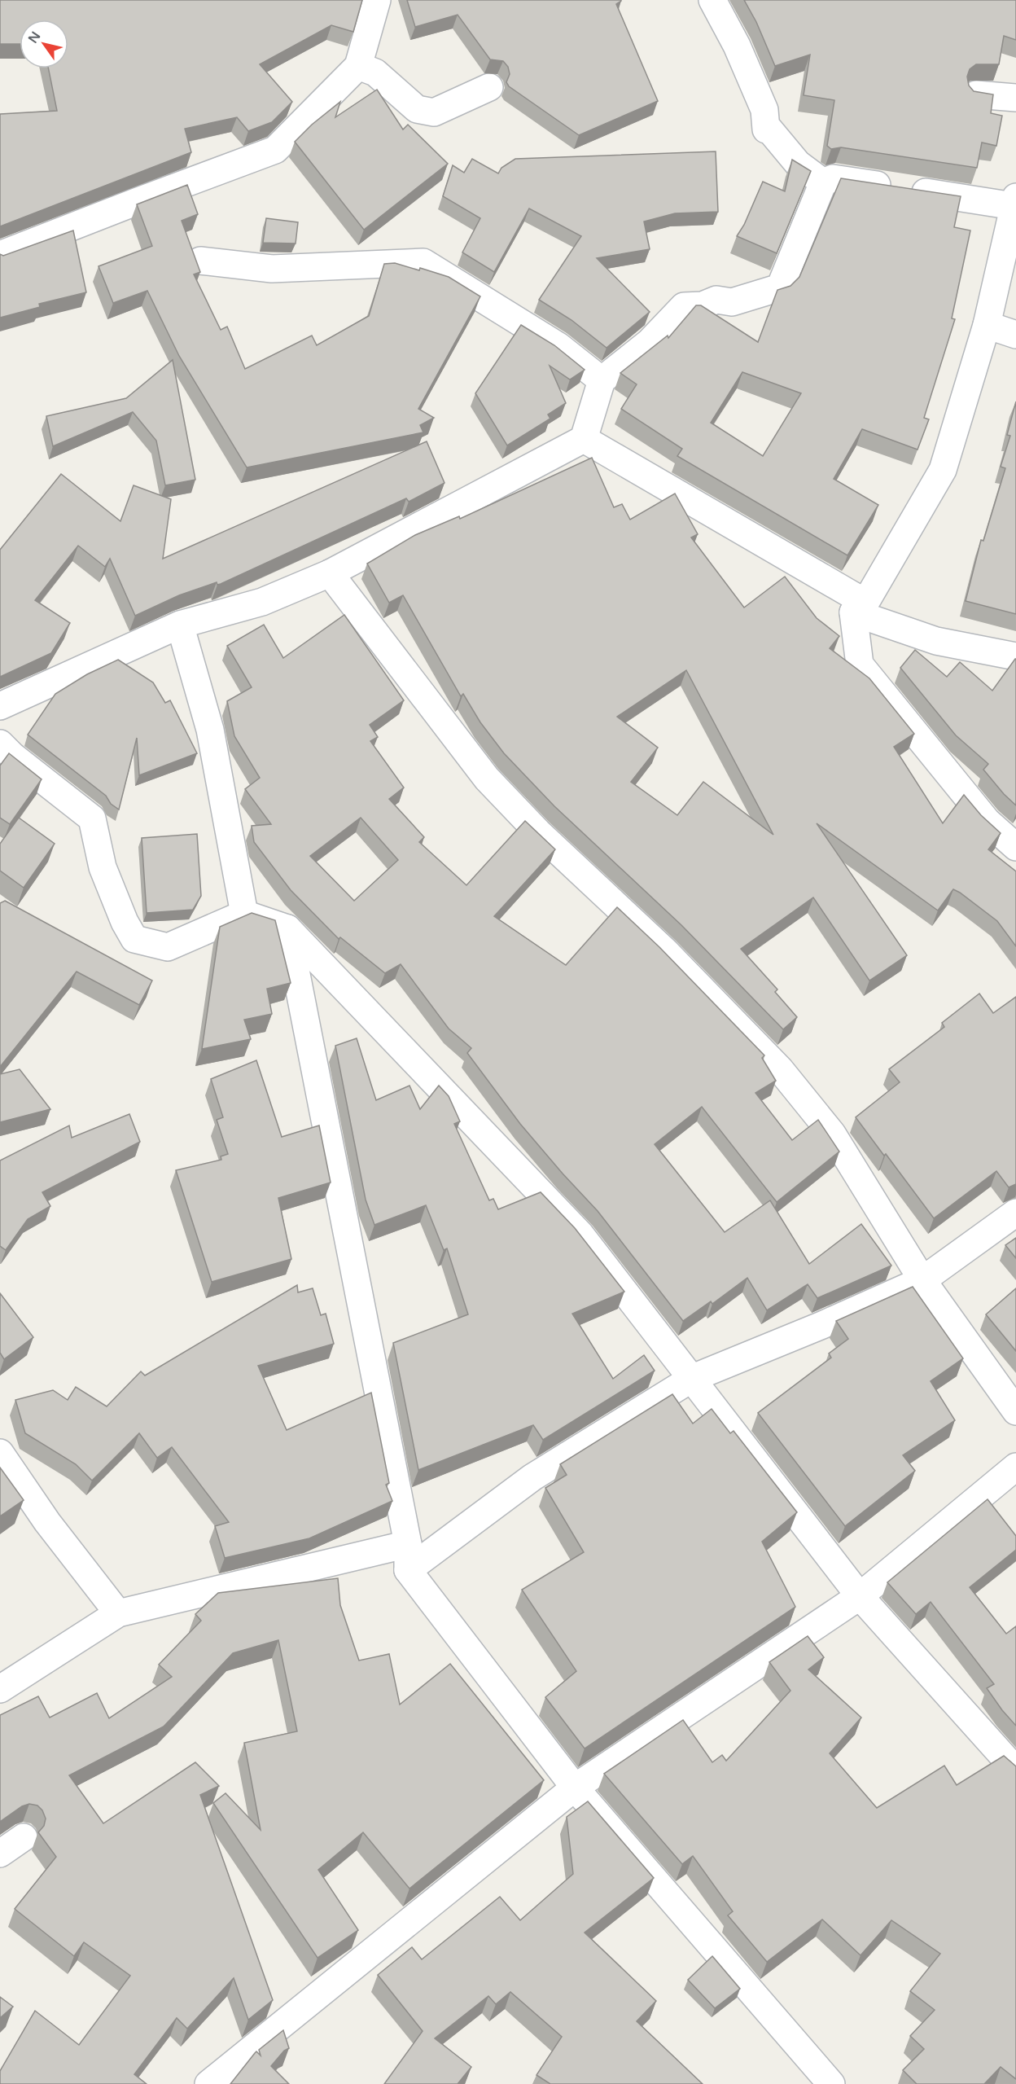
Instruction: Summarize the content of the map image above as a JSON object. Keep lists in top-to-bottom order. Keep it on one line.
{"north":"top left"}
